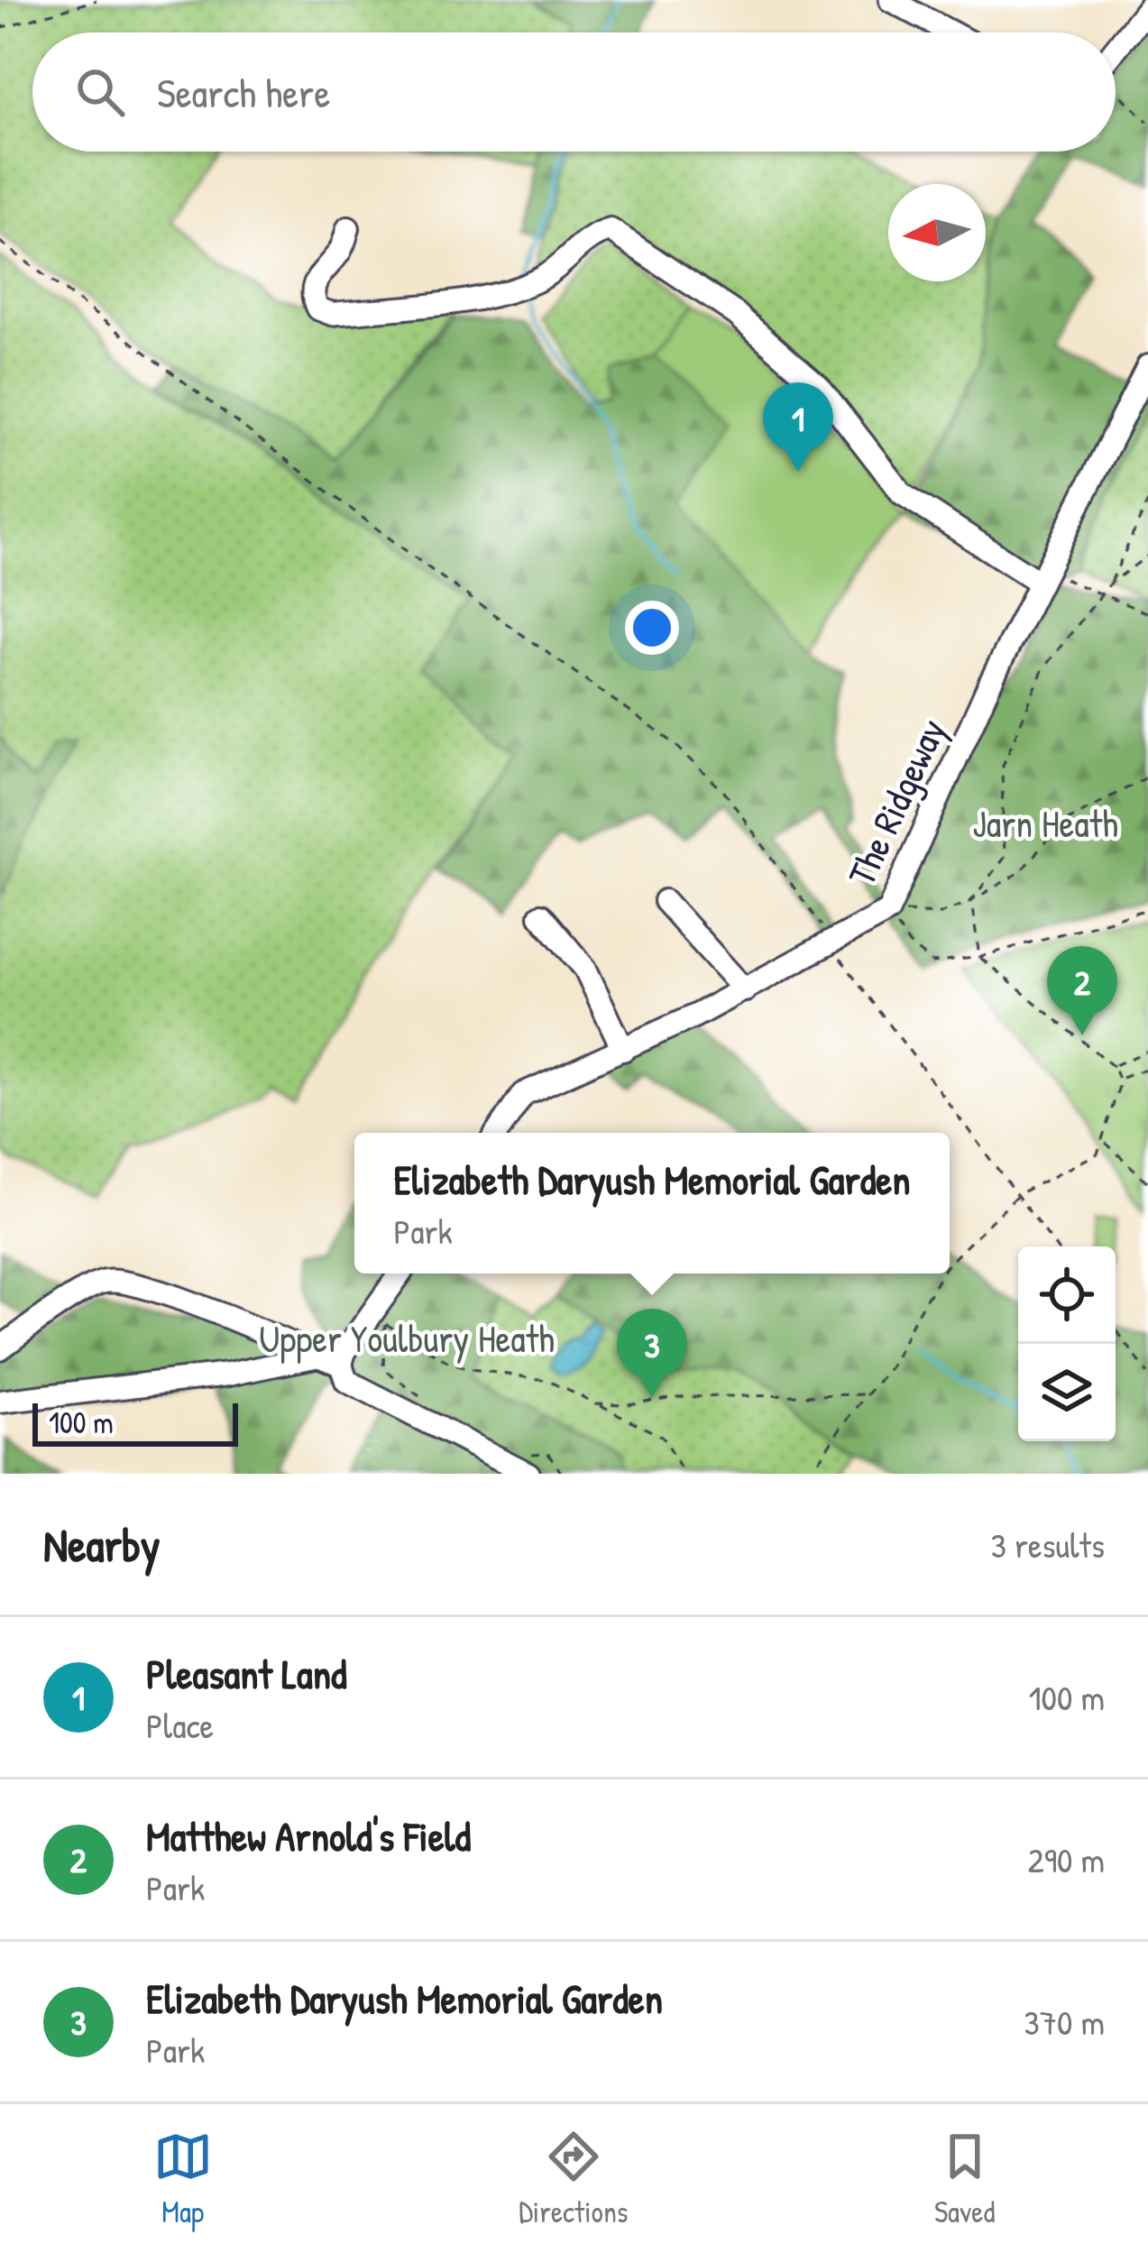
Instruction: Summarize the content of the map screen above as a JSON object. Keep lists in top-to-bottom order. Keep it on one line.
{"streets":{"street":["The Ridgeway"]},"parks":["Jarn Heath","Upper Youlbury Heath"],"scale_bar":"100 m","north":"left","page":{"search":"Search here","pins":["1","2","3"],"popup":["Elizabeth Daryush Memorial Garden","Park"],"scale":"100 m","heading":["Nearby","3 results"],"list":[{"mark":"1","name":"Pleasant Land","note":"Place","value":"100 m"},{"mark":"2","name":"Matthew Arnold's Field","note":"Park","value":"290 m"},{"mark":"3","name":"Elizabeth Daryush Memorial Garden","note":"Park","value":"370 m"}],"nav":["Map","Directions","Saved"]}}
